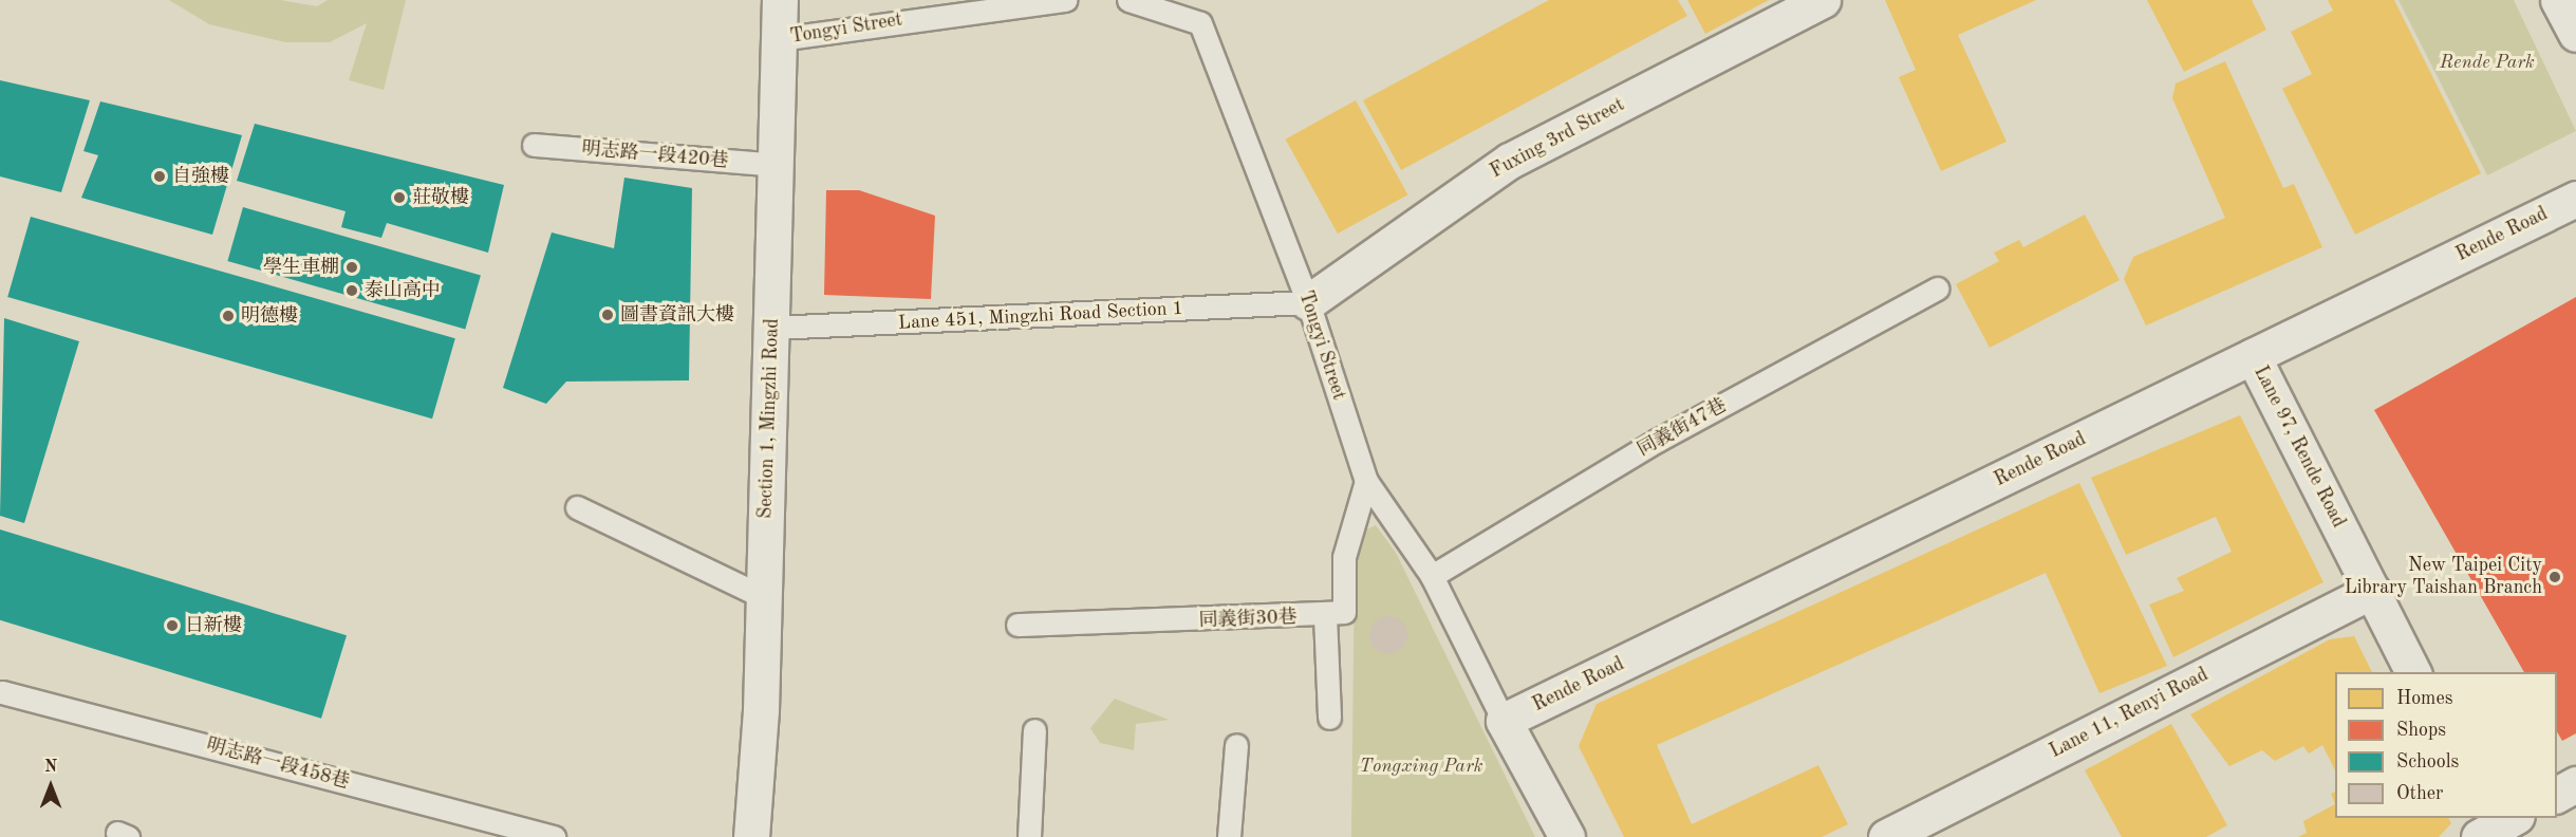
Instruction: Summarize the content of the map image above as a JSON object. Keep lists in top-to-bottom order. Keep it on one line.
{"streets":{"street":["Fuxing 3rd Street","Rende Road","Section 1, Mingzhi Road","Lane 97, Rende Road","Lane 11, Renyi Road"],"lane":["Tongyi Street","明志路一段420巷","Lane 451, Mingzhi Road Section 1","同義街47巷","同義街30巷","明志路一段458巷"]},"crossings":[["Tongyi Street","Fuxing 3rd Street"],["Tongyi Street","Rende Road"],["Tongyi Street","Lane 451, Mingzhi Road Section 1"],["Tongyi Street","Section 1, Mingzhi Road"],["Tongyi Street","同義街47巷"],["Tongyi Street","同義街30巷"],["Fuxing 3rd Street","Lane 451, Mingzhi Road Section 1"],["明志路一段420巷","Section 1, Mingzhi Road"],["Rende Road","Lane 97, Rende Road"],["Lane 451, Mingzhi Road Section 1","Section 1, Mingzhi Road"],["Lane 97, Rende Road","Lane 11, Renyi Road"]],"parks":["Rende Park","Tongxing Park"],"places":["自強樓","莊敬樓","學生車棚","泰山高中","圖書資訊大樓","明德樓","New Taipei City Library Taishan Branch","日新樓"],"legend":["Homes","Shops","Schools","Other"],"north":"top"}
